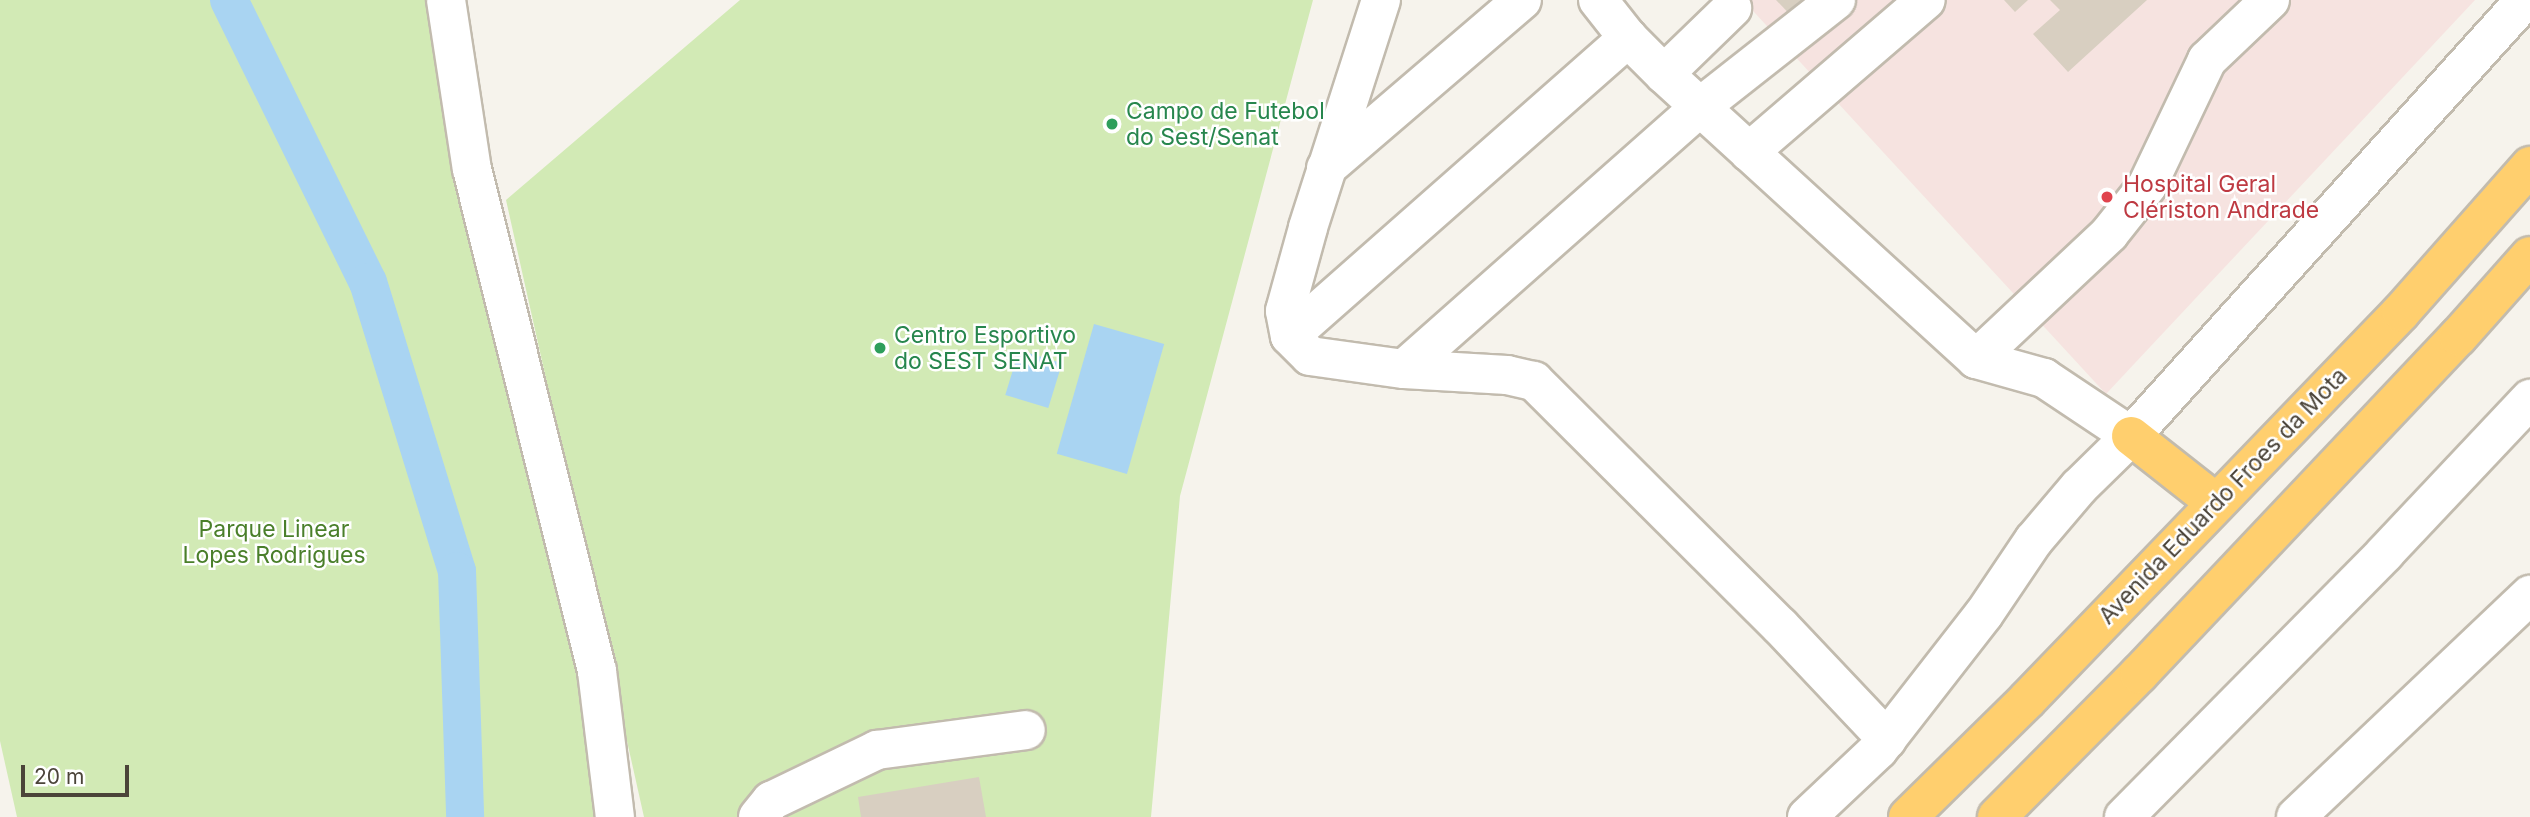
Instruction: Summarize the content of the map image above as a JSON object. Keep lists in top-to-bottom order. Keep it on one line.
{"streets":{"highway":["Avenida Eduardo Froes da Mota"]},"parks":["Parque Linear Lopes Rodrigues"],"places":["Campo de Futebol do Sest/Senat","Hospital Geral Clériston Andrade","Centro Esportivo do SEST SENAT"],"scale_bar":"20 m"}
